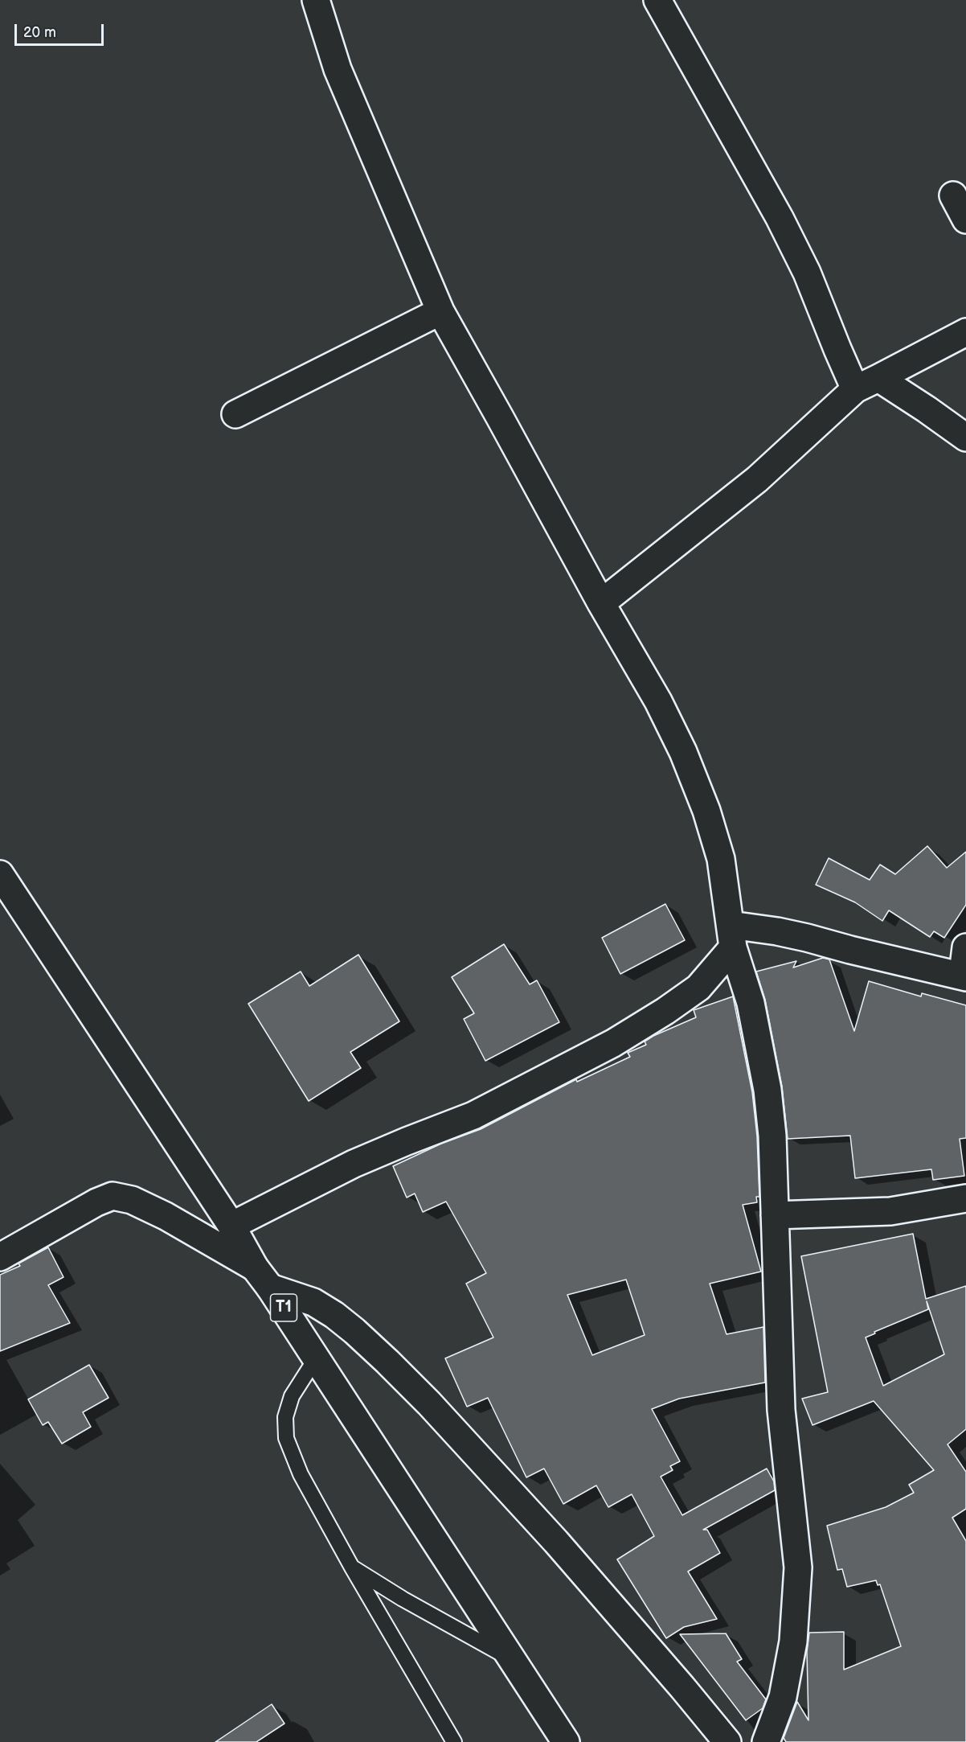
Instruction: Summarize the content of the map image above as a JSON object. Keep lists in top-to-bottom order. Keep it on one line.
{"streets":{"main road":["T1"]},"scale_bar":"20 m"}
